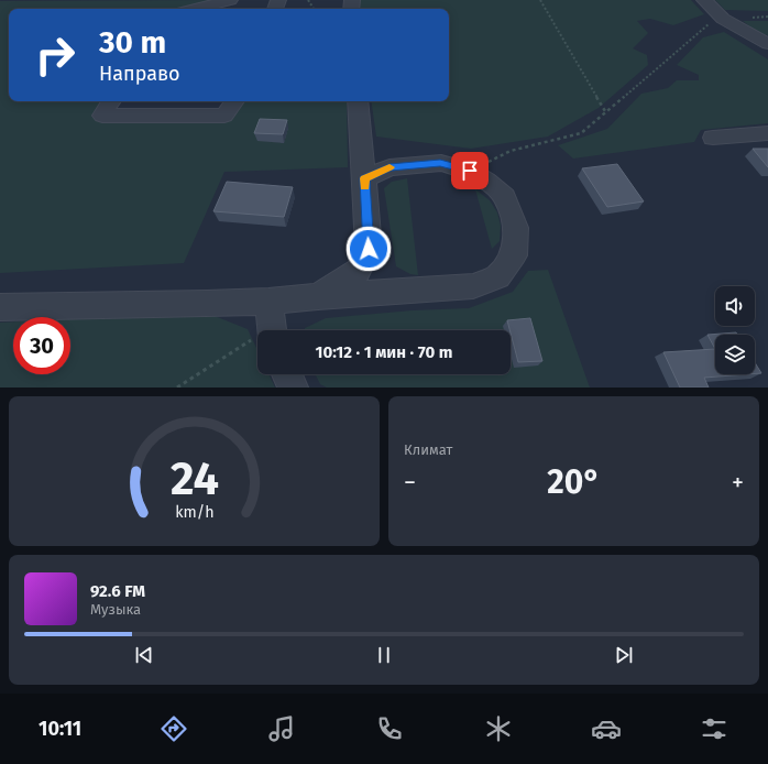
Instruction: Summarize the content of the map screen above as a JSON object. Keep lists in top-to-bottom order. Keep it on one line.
{"page":{"turn":["30 m","Направо"],"limit":"30","trip":"10:12 · 1 мин · 70 m","tile":"Климат","heat":["−","20°","+"],"song":["92.6 FM","Музыка"],"tabs":"10:11","gauge":["24","km/h"]}}
